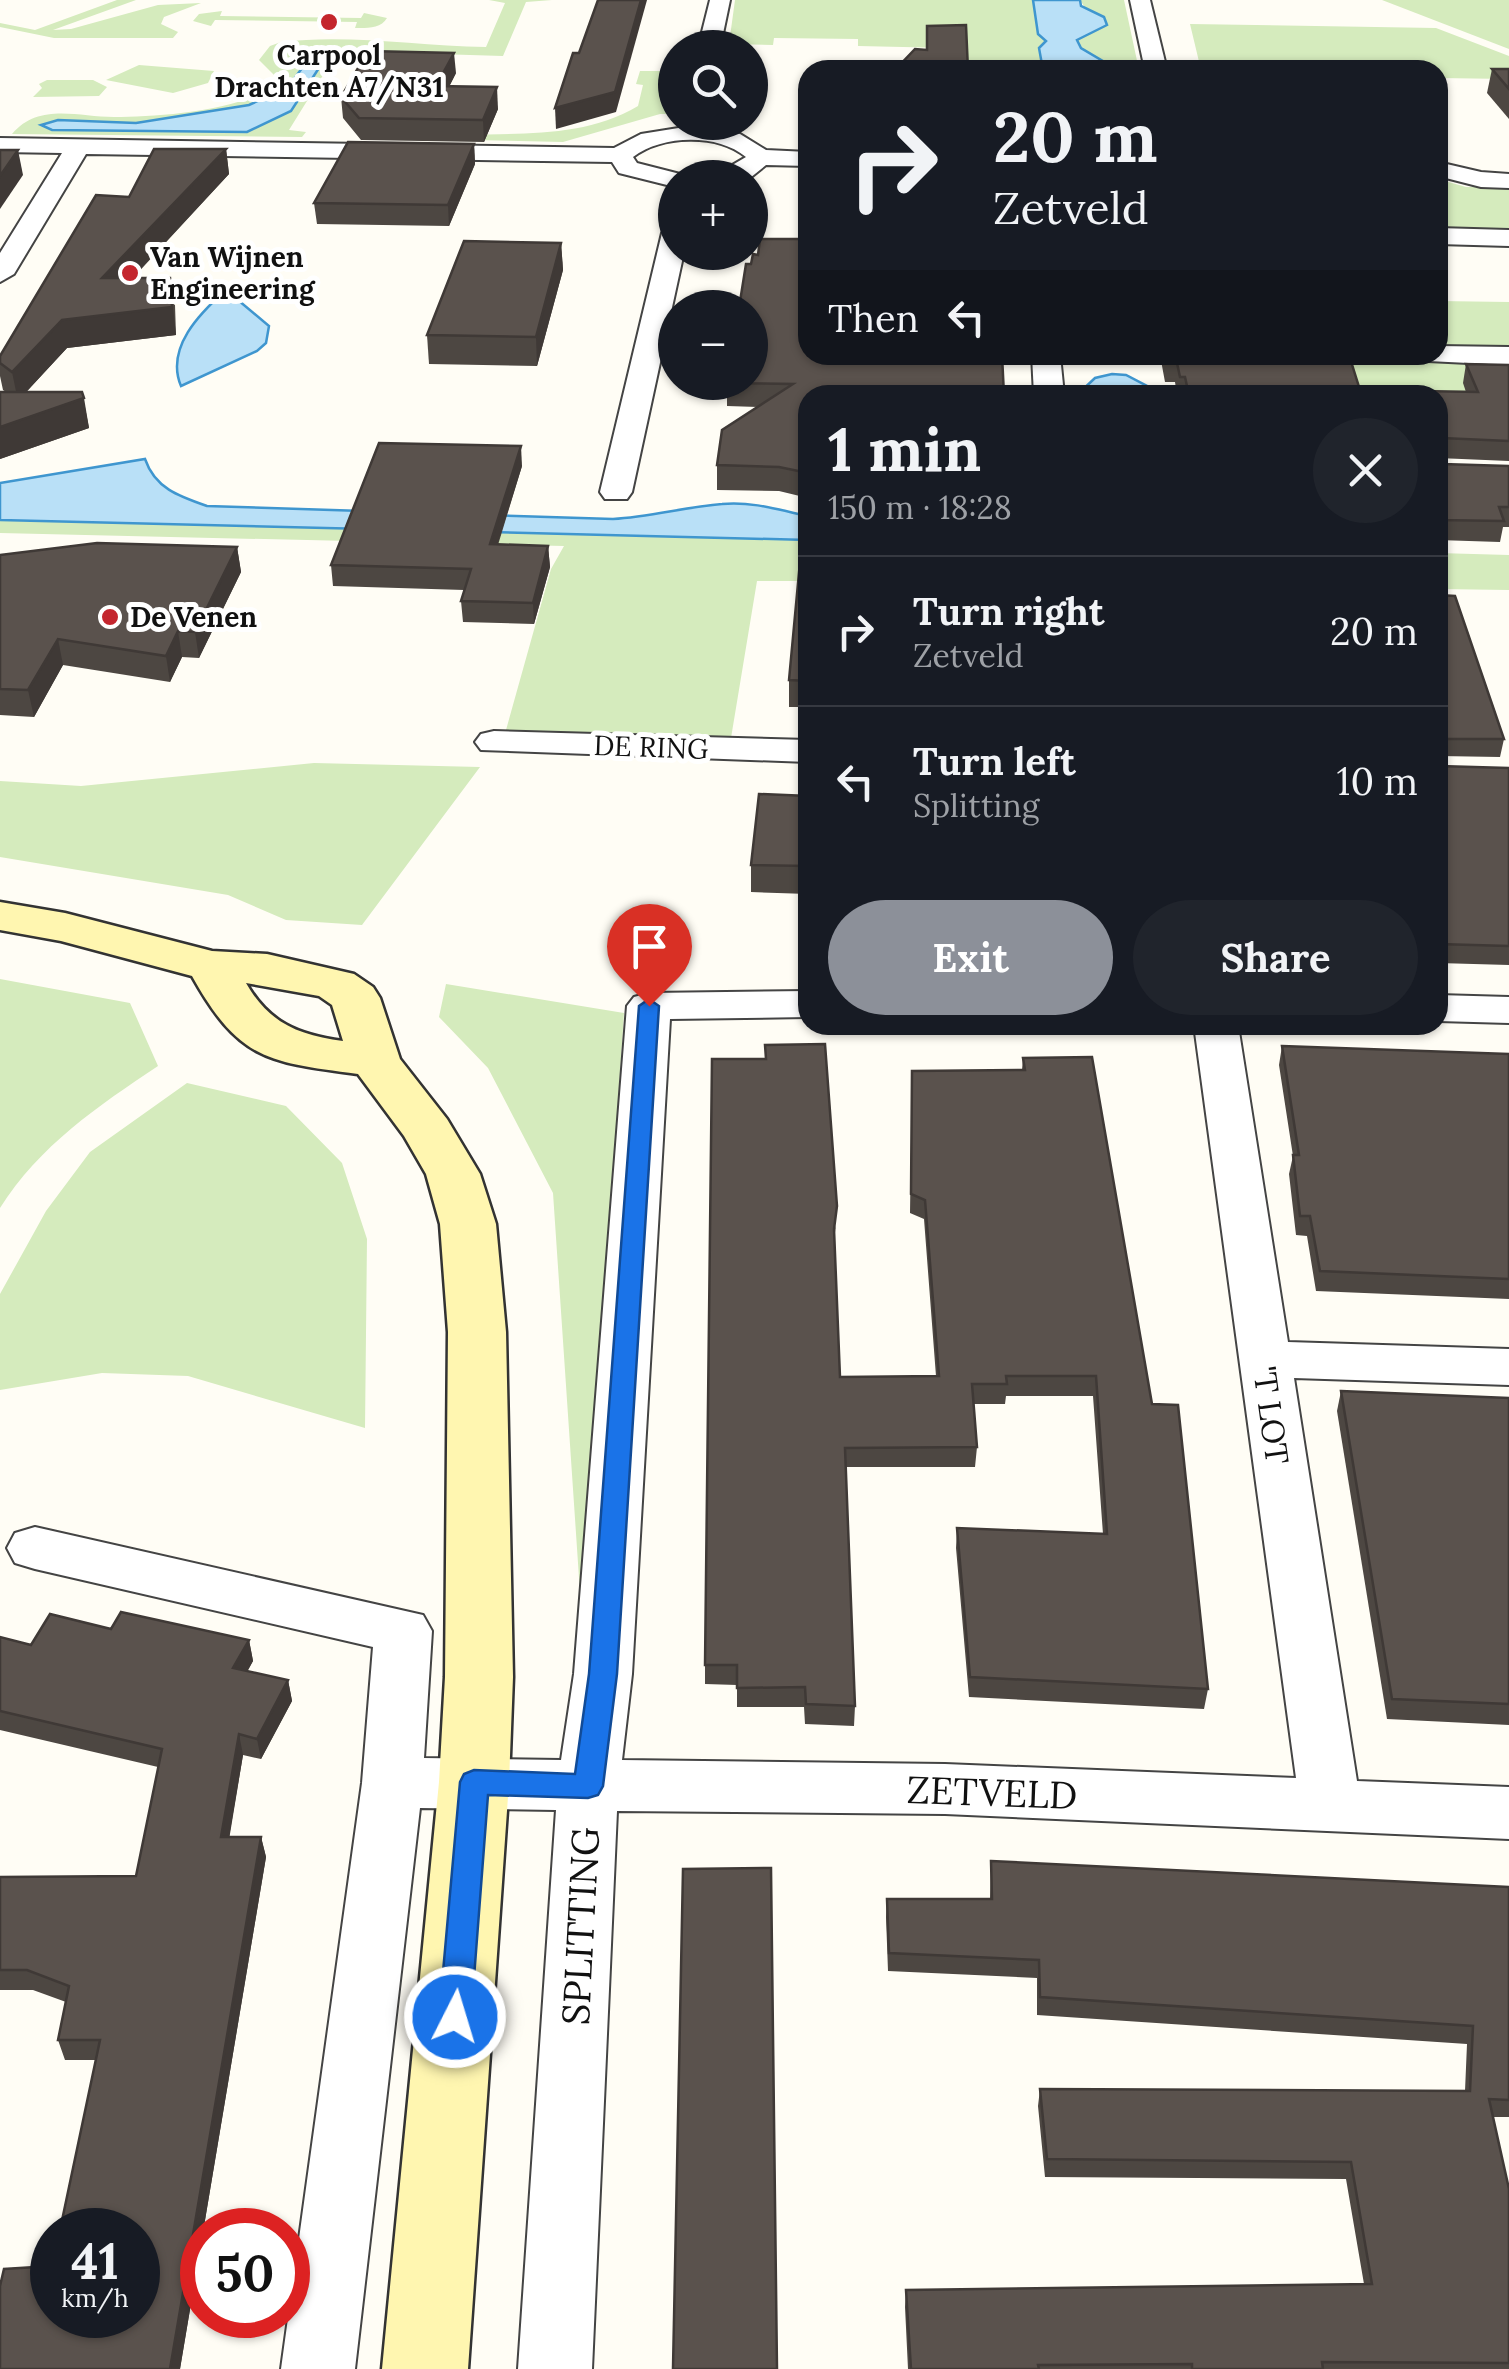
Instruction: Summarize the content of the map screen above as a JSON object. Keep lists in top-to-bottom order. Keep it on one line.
{"streets":{"street":["DE RING","'T LOT","ZETVELD","SPLITTING"]},"crossings":[["'T LOT","ZETVELD"],["ZETVELD","SPLITTING"]],"places":["Carpool Drachten A7/N31","Van Wijnen Engineering","De Venen"],"page":{"map_buttons":["+","−"],"turn":["20 m","Zetveld"],"then":"Then","heading":["1 min","150 m · 18:28"],"list":[{"name":"Turn right","note":"Zetveld","value":"20 m"},{"name":"Turn left","note":"Splitting","value":"10 m"}],"buttons":["Exit","Share"],"speed":"41 km/h","limit":"50"}}
